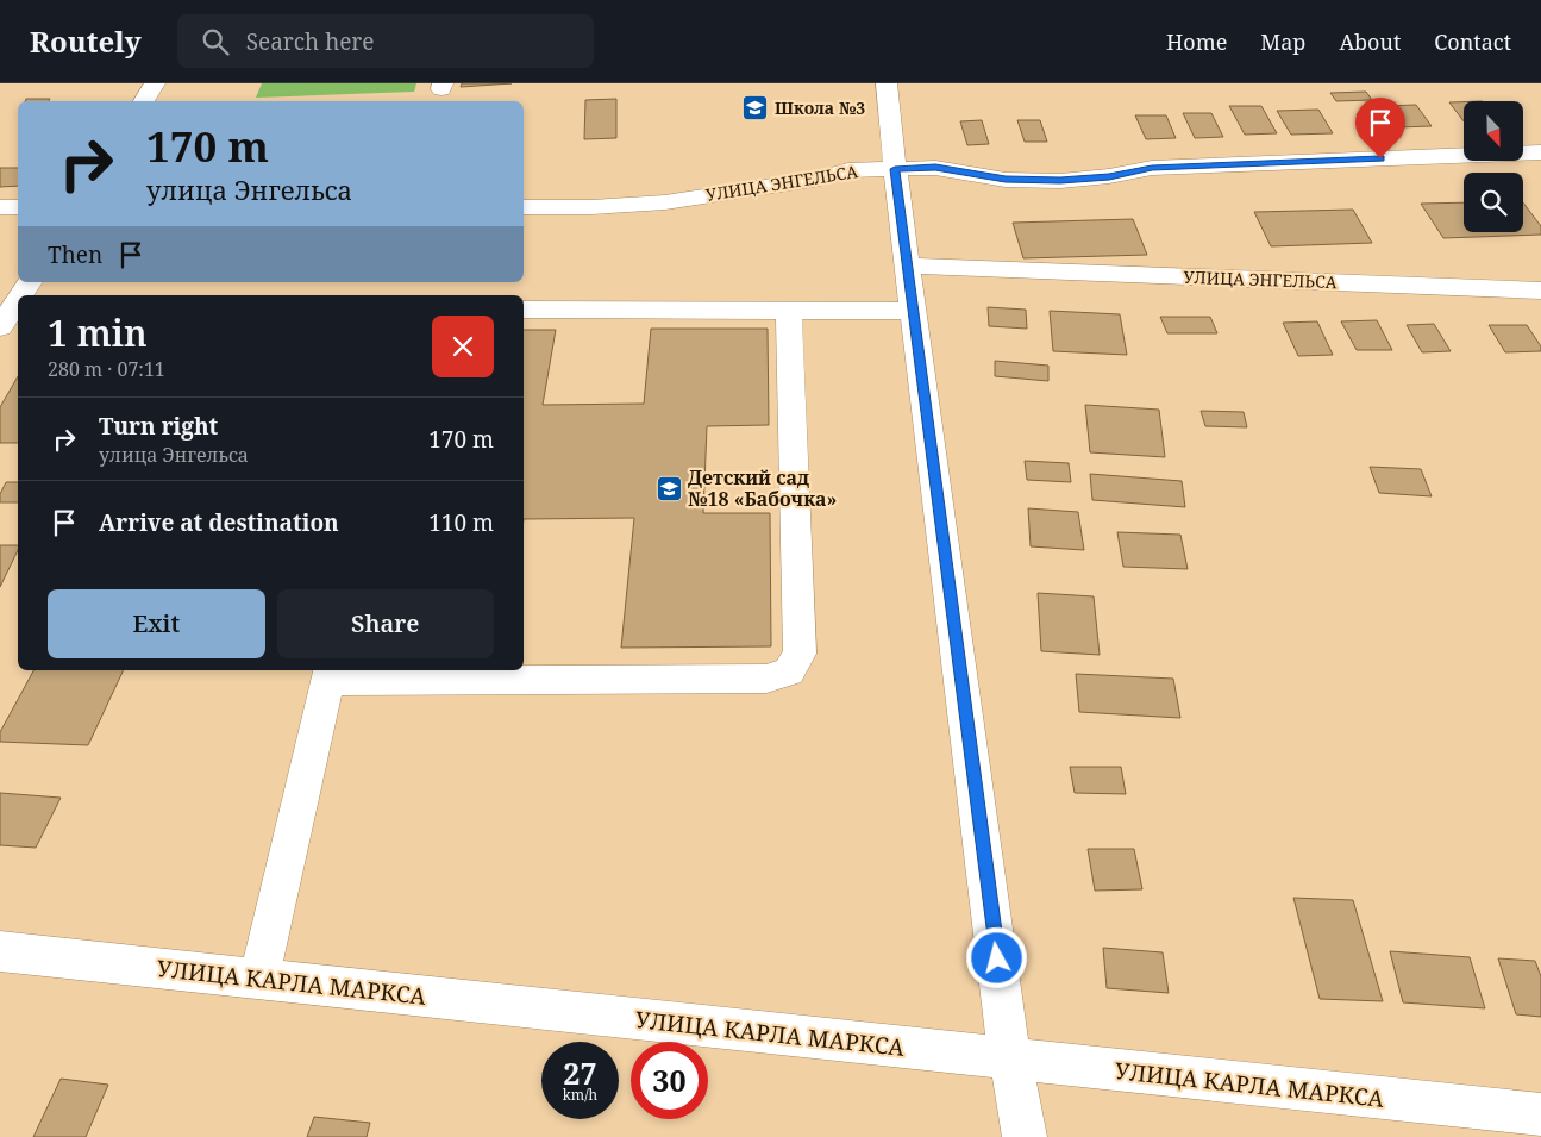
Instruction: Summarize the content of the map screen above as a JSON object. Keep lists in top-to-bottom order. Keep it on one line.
{"streets":{"street":["УЛИЦА ЭНГЕЛЬСА","УЛИЦА КАРЛА МАРКСА"]},"places":{"school or university":["Школа №3","Детский сад №18 «Бабочка»"]},"north":"bottom","page":{"header":"Routely","search":"Search here","nav":["Home","Map","About","Contact"],"turn":["170 m","улица Энгельса"],"then":"Then","heading":["1 min","280 m · 07:11"],"list":[{"name":"Turn right","note":"улица Энгельса","value":"170 m"},{"name":"Arrive at destination","value":"110 m"}],"buttons":["Exit","Share"],"speed":"27 km/h","limit":"30"}}
